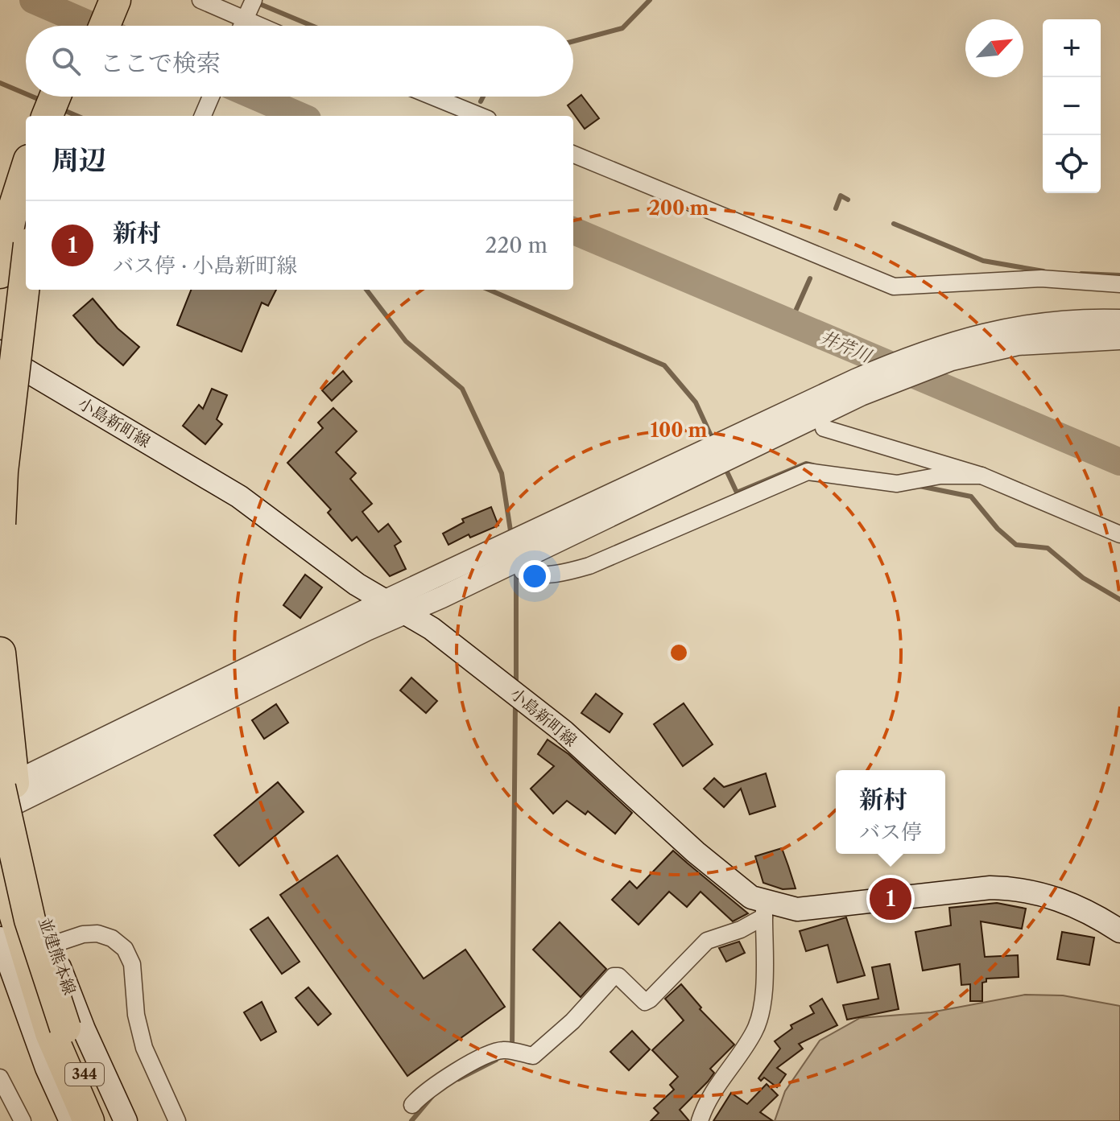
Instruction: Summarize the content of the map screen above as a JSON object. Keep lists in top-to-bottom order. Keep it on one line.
{"streets":{"highway":["344"],"main road":["小島新町線","並建熊本線"]},"crossings":[["並建熊本線","344"]],"water":["井芹川"],"north":"top right","page":{"map_buttons":["+","−"],"search":"ここで検索","heading":"周辺","list":[{"mark":"1","name":"新村","note":"バス停 · 小島新町線","value":"220 m"}],"popup":["新村","バス停"],"pins":"1"},"rings":["200 m","100 m"]}
